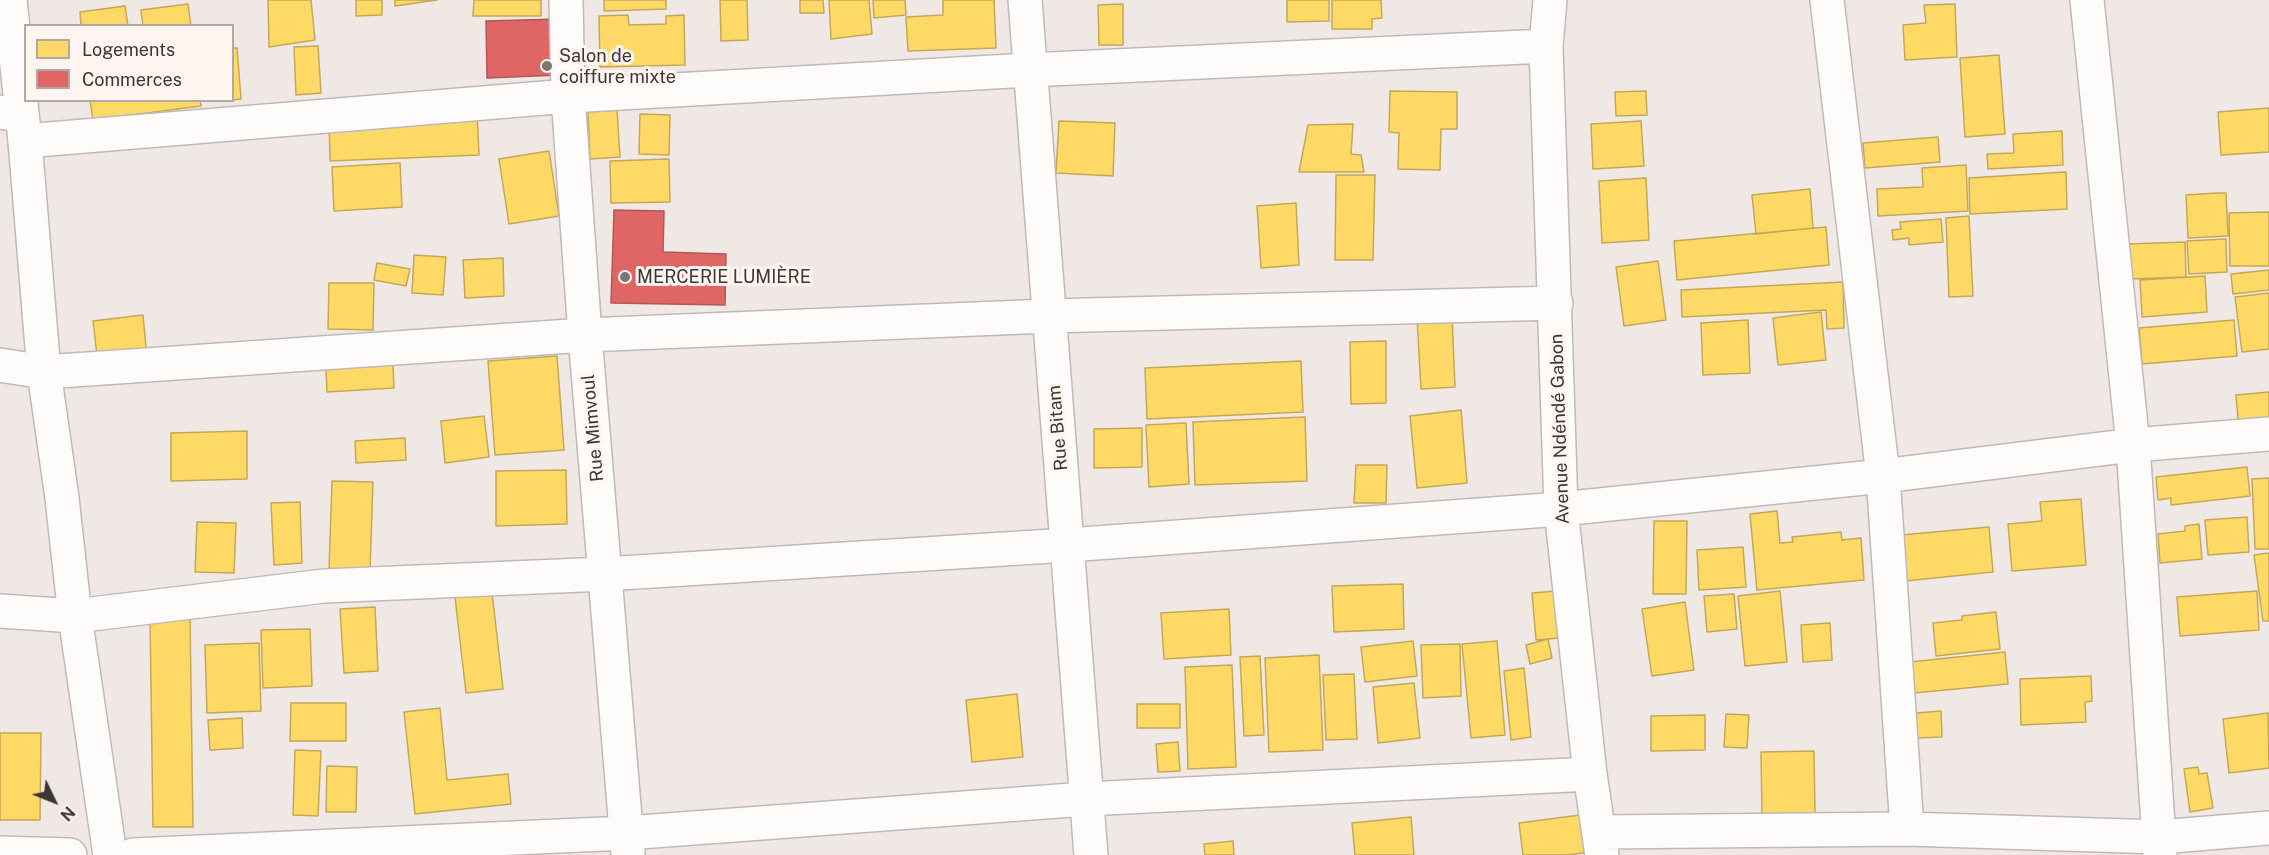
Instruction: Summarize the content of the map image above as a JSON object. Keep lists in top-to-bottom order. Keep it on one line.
{"streets":{"main road":["Rue Mimvoul","Rue Bitam","Avenue Ndéndé Gabon"]},"places":["Salon de coiffure mixte","MERCERIE LUMIÈRE"],"legend":["Logements","Commerces"],"north":"bottom right"}
